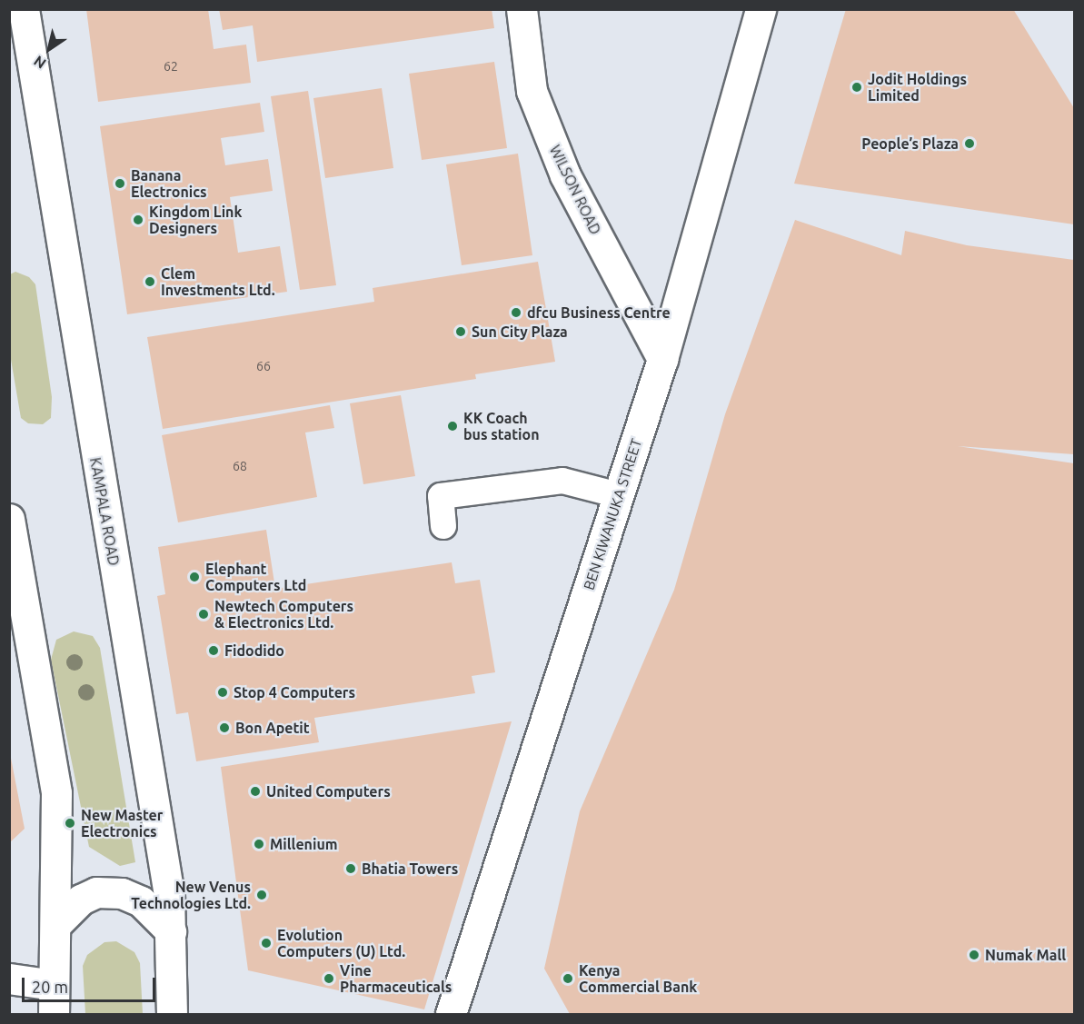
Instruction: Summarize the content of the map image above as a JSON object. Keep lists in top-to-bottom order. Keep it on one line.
{"streets":{"main road":["WILSON ROAD","KAMPALA ROAD","BEN KIWANUKA STREET"]},"crossings":[["WILSON ROAD","BEN KIWANUKA STREET"]],"places":["Jodit Holdings Limited","People’s Plaza","Banana Electronics","Kingdom Link Designers","Clem Investments Ltd.","dfcu Business Centre","Sun City Plaza","KK Coach bus station","Elephant Computers Ltd","Newtech Computers & Electronics Ltd.","Fidodido","Stop 4 Computers","Bon Apetit","United Computers","New Master Electronics","Millenium","Bhatia Towers","New Venus Technologies Ltd.","Evolution Computers (U) Ltd.","Numak Mall","Vine Pharmaceuticals","Kenya Commercial Bank"],"house_numbers":["62","66","68"],"scale_bar":"20 m","north":"bottom left"}
